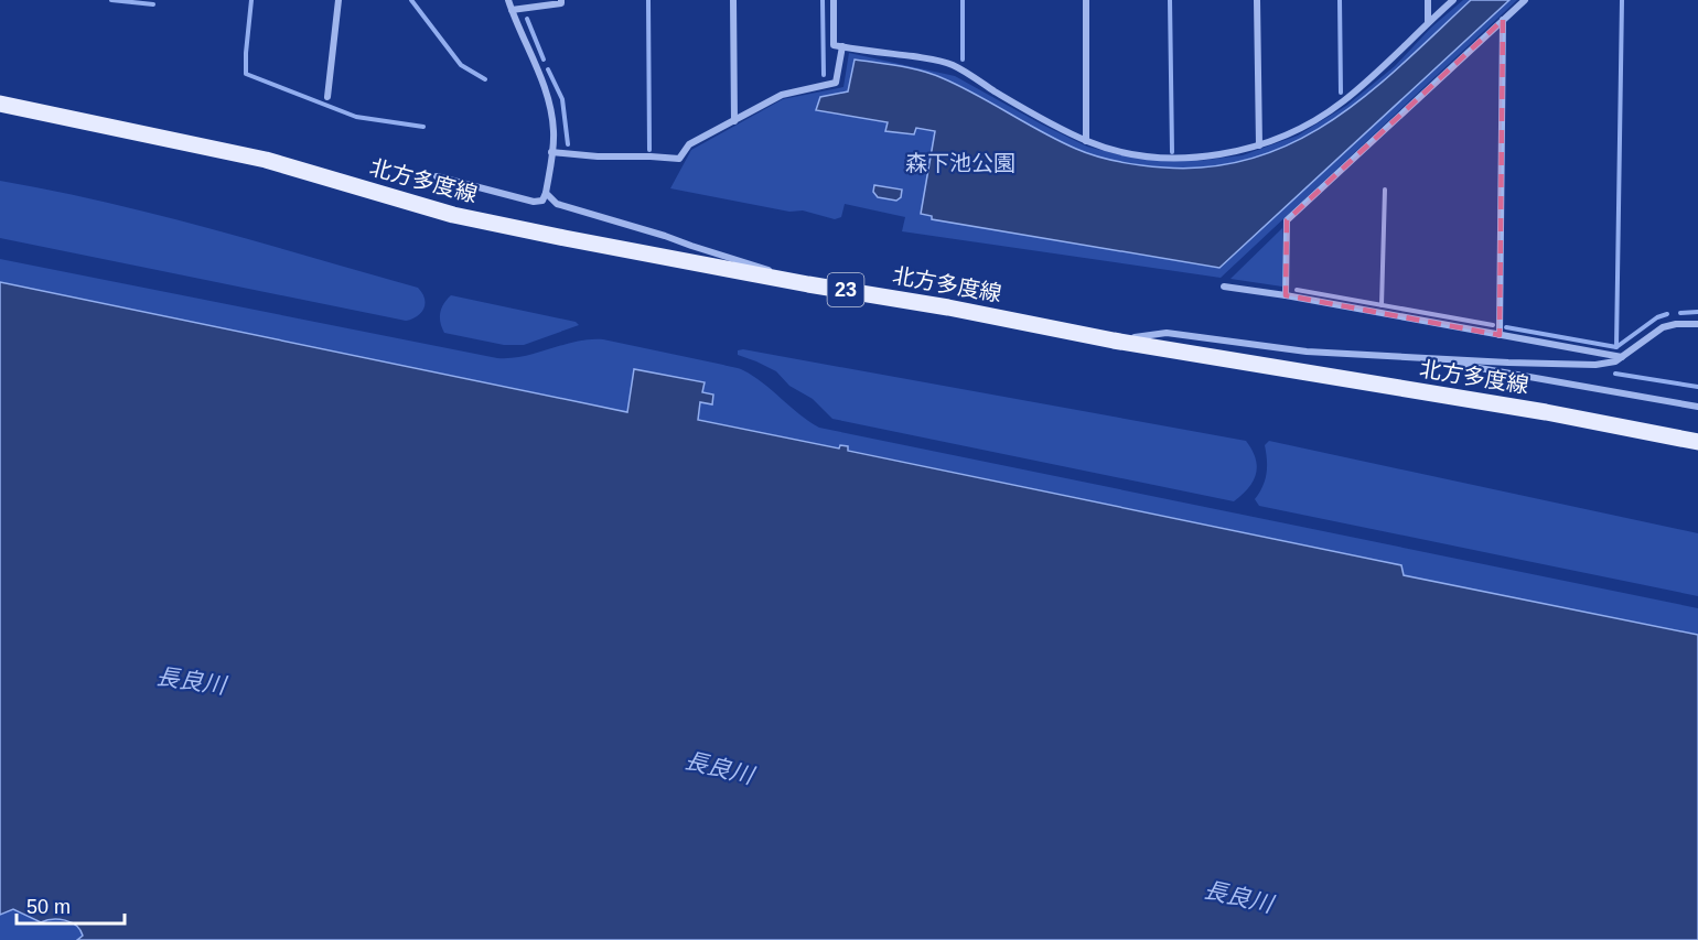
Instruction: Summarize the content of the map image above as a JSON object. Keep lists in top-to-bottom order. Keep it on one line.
{"streets":{"main road":["北方多度線","23"]},"water":["長良川"],"parks":["森下池公園"],"scale_bar":"50 m"}
